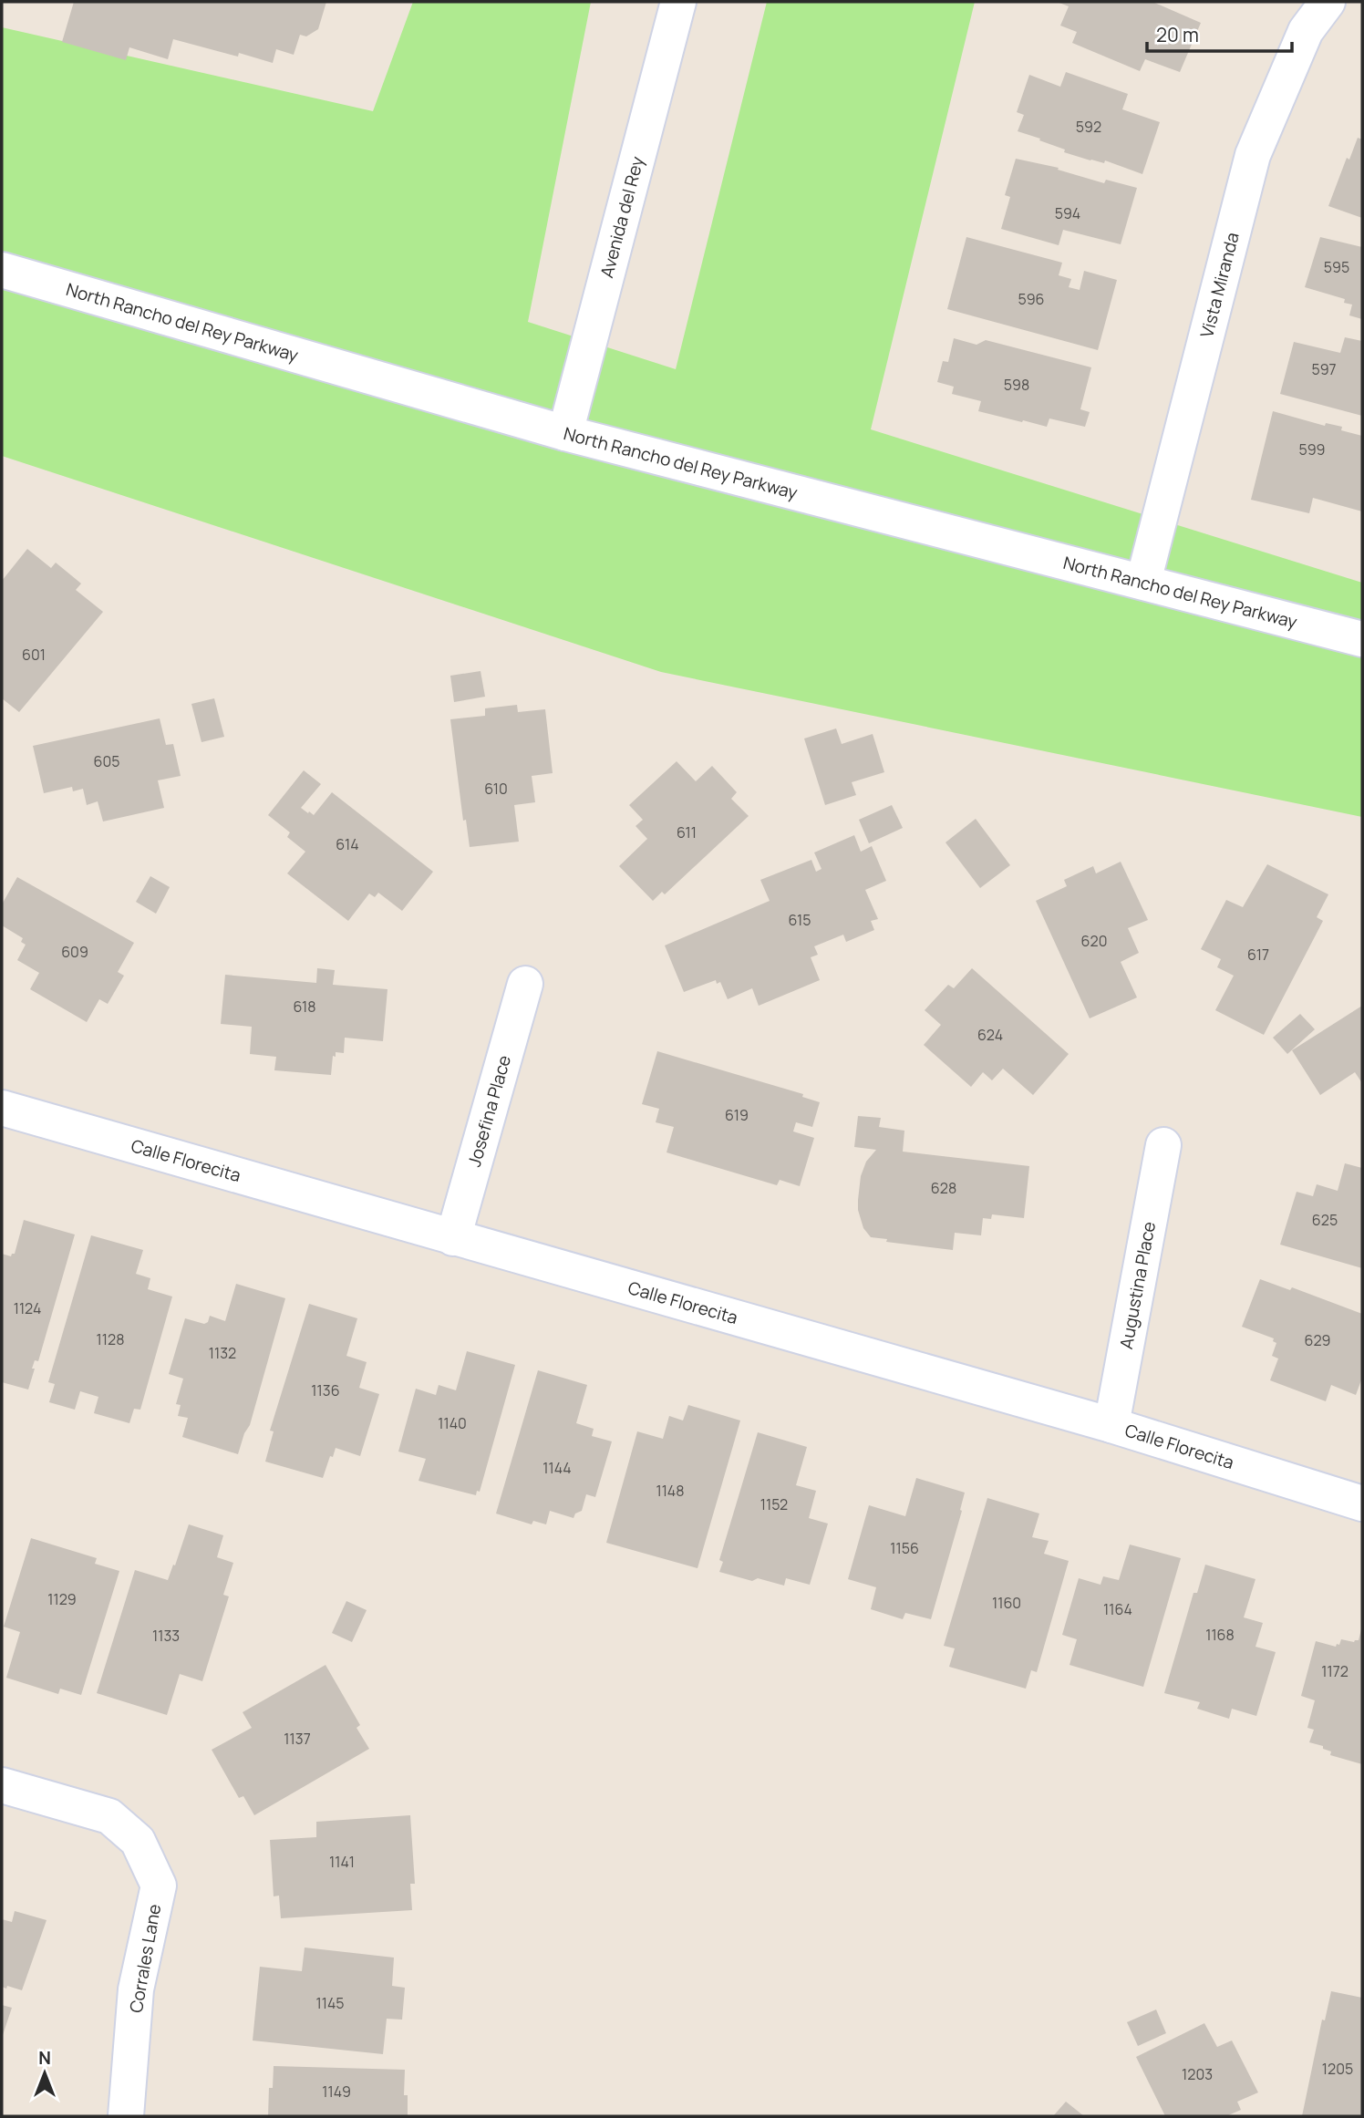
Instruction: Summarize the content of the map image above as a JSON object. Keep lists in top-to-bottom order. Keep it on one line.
{"streets":{"street":["Avenida del Rey","Vista Miranda","North Rancho del Rey Parkway","Josefina Place","Calle Florecita","Augustina Place","Corrales Lane"]},"crossings":[["Avenida del Rey","North Rancho del Rey Parkway"],["Vista Miranda","North Rancho del Rey Parkway"],["Josefina Place","Calle Florecita"],["Calle Florecita","Augustina Place"]],"house_numbers":["592","594","595","596","597","598","599","601","605","610","611","614","615","620","609","617","618","624","619","628","625","1124","1128","629","1132","1136","1140","1144","1148","1152","1156","1129","1160","1164","1168","1133","1172","1137","1141","1145","1205","1203","1149"],"scale_bar":"20 m","north":"top"}
